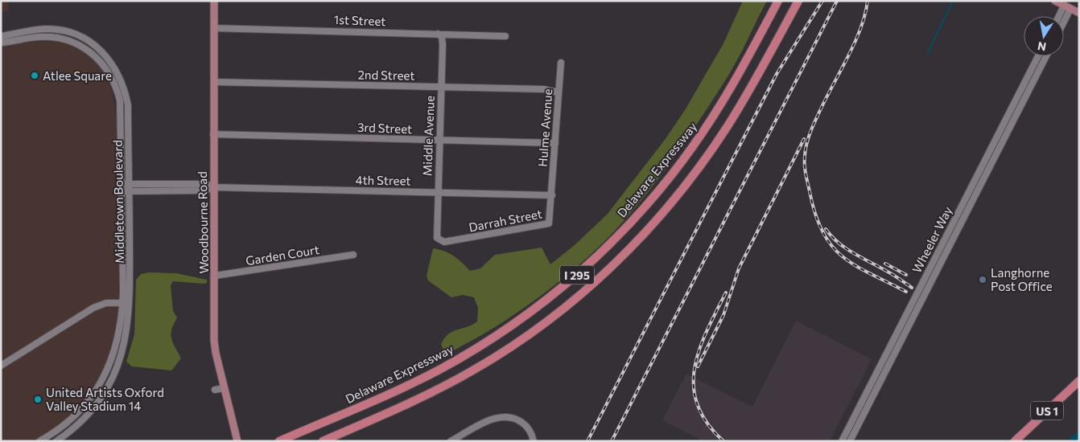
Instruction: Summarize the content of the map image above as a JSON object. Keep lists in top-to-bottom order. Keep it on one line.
{"streets":{"highway":["Delaware Expressway","I 295","US 1"],"main road":["Woodbourne Road"],"street":["1st Street","2nd Street","3rd Street","Hulme Avenue","Middle Avenue","4th Street","Middletown Boulevard","Darrah Street","Wheeler Way","Garden Court"]},"crossings":[["1st Street","Middle Avenue"],["1st Street","Woodbourne Road"],["2nd Street","Hulme Avenue"],["2nd Street","Middle Avenue"],["2nd Street","Woodbourne Road"],["3rd Street","Hulme Avenue"],["3rd Street","Middle Avenue"],["3rd Street","Woodbourne Road"],["Hulme Avenue","4th Street"],["Hulme Avenue","Darrah Street"],["Middle Avenue","4th Street"],["Middle Avenue","Darrah Street"],["4th Street","Middletown Boulevard"],["4th Street","Darrah Street"],["4th Street","Woodbourne Road"],["Woodbourne Road","Garden Court"]],"places":["Atlee Square","Langhorne Post Office","United Artists Oxford Valley Stadium 14"],"north":"bottom"}
